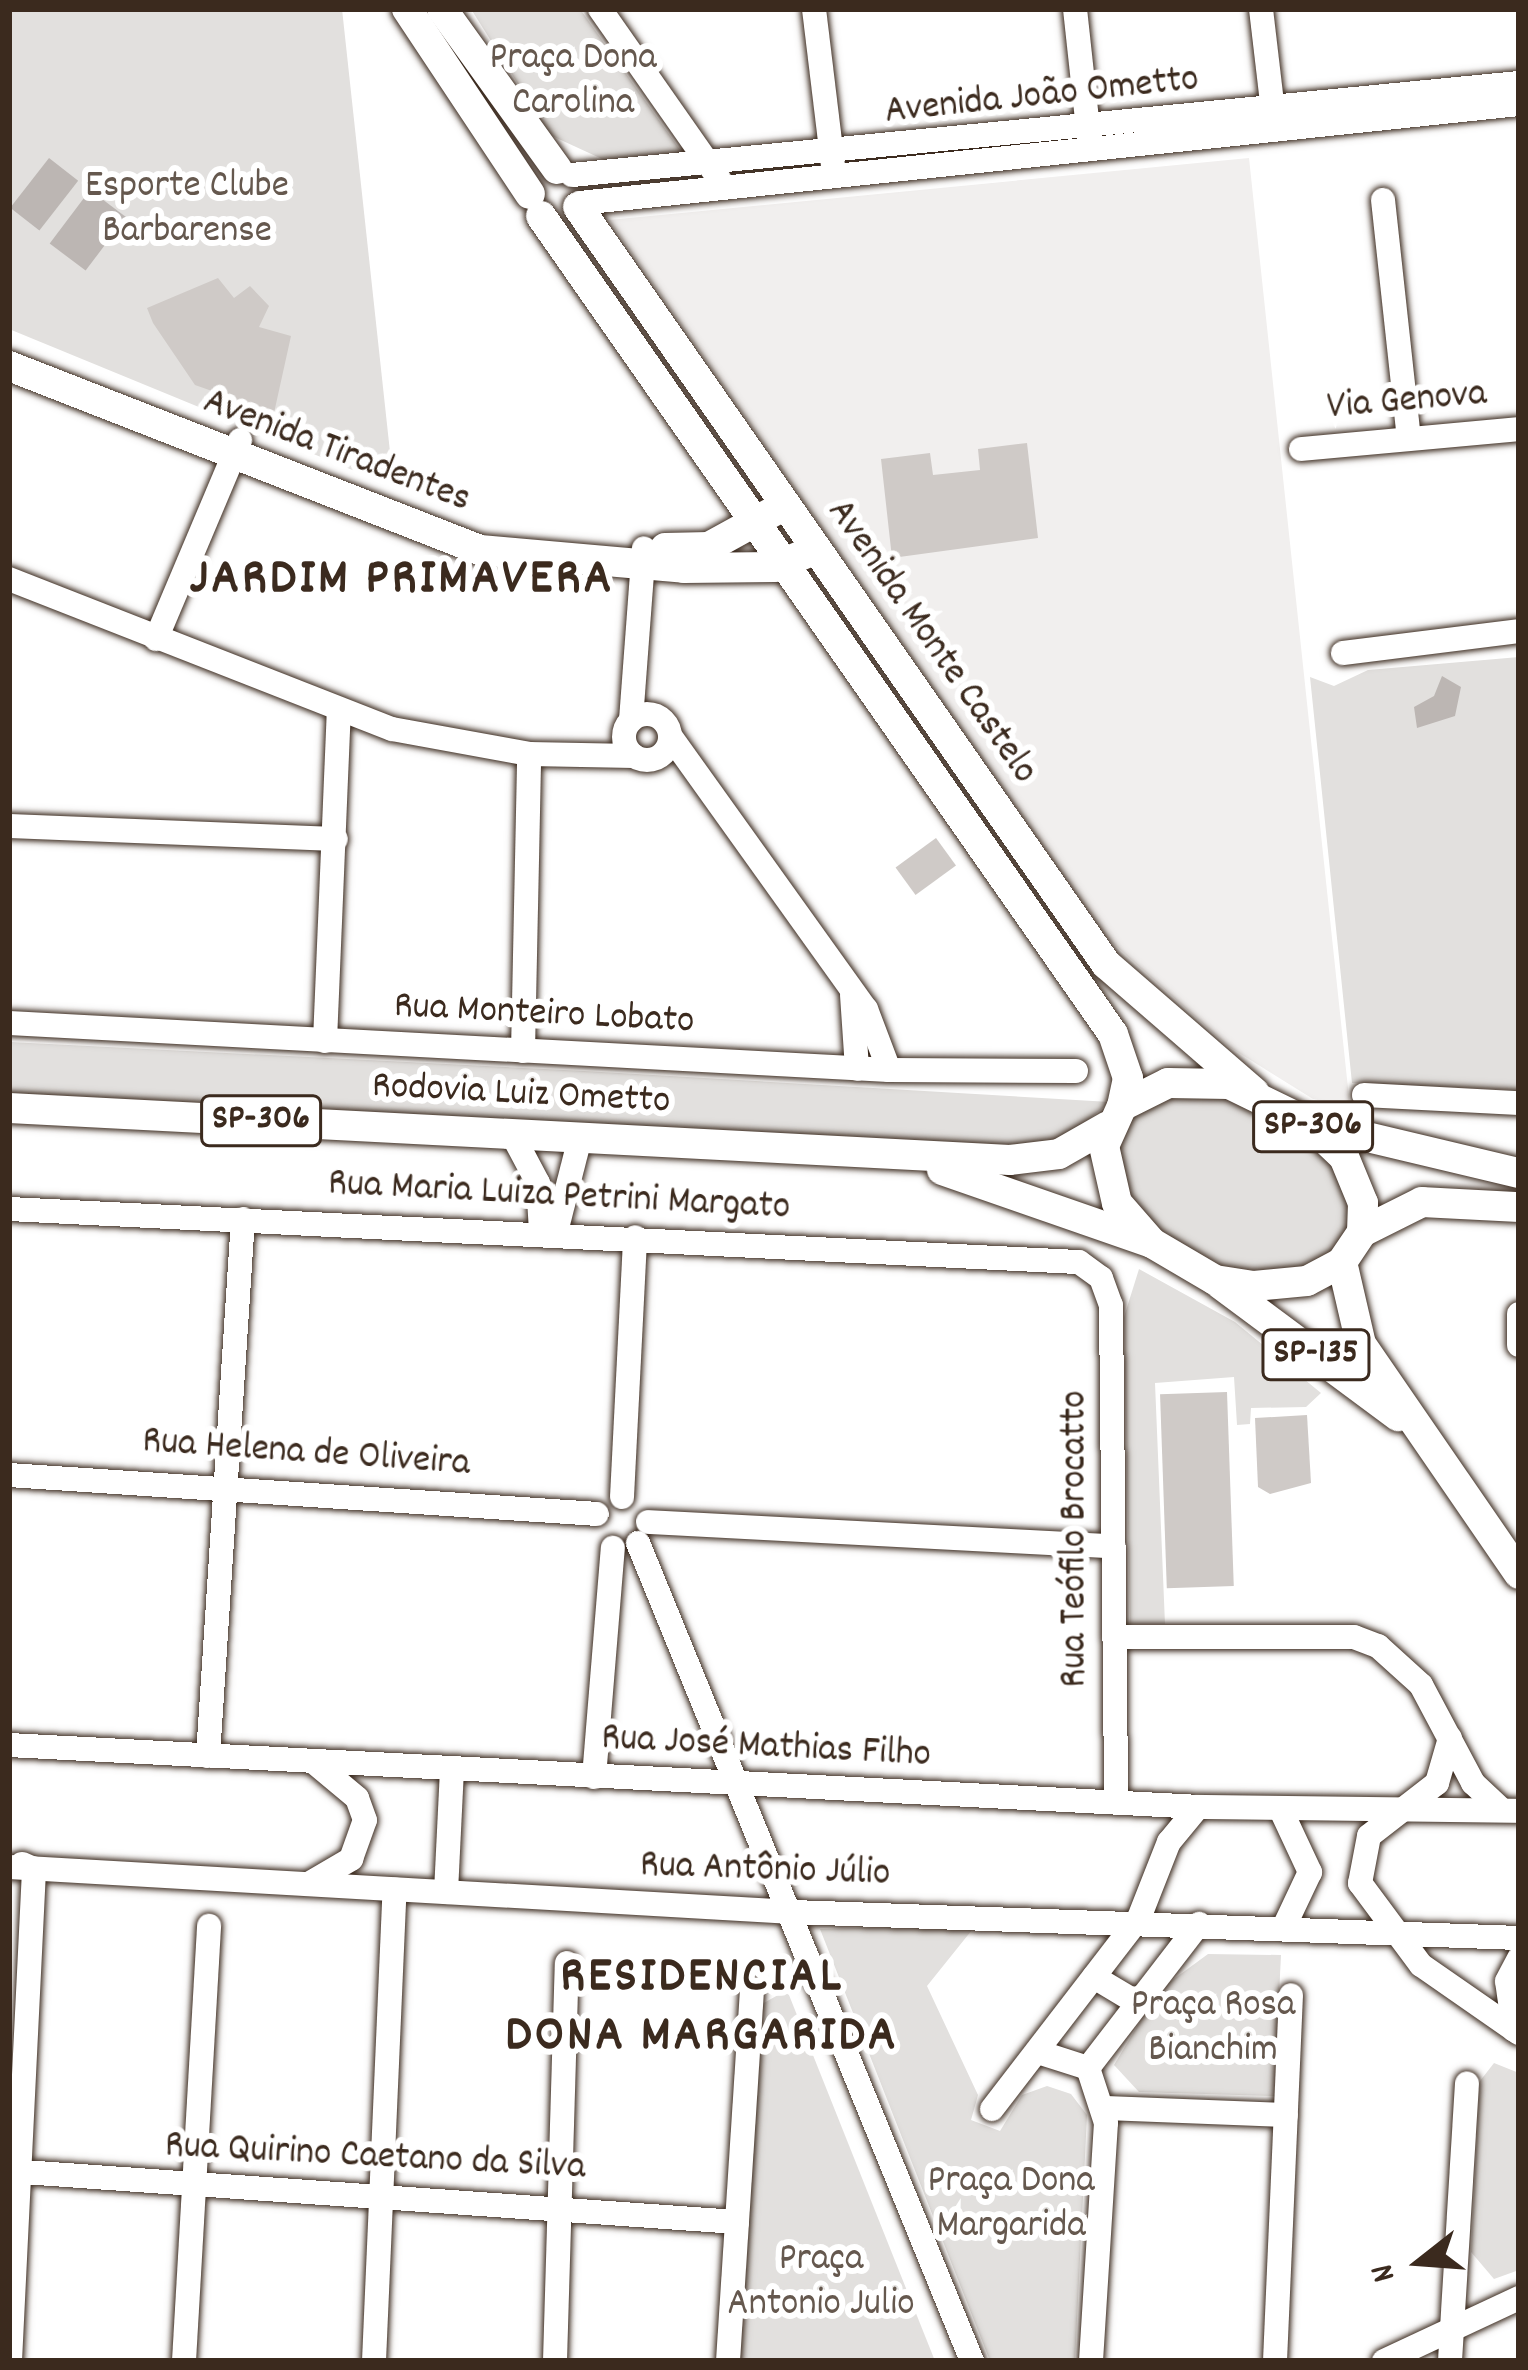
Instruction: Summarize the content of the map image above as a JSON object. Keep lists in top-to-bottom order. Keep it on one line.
{"streets":{"main road":["Avenida Tiradentes","Avenida Monte Castelo","Rodovia Luiz Ometto","SP-306","SP-135"],"street":["Avenida João Ometto","Via Genova","Rua Monteiro Lobato","Rua Maria Luiza Petrini Margato","Rua Helena de Oliveira","Rua Teófilo Brocatto","Rua José Mathias Filho","Rua Antônio Júlio","Rua Quirino Caetano da Silva"]},"crossings":[["Avenida João Ometto","Avenida Monte Castelo"],["Avenida Tiradentes","Avenida Monte Castelo"],["Avenida Monte Castelo","Rodovia Luiz Ometto"],["Avenida Monte Castelo","SP-306"],["Avenida Monte Castelo","SP-135"],["Rodovia Luiz Ometto","SP-306"],["Rodovia Luiz Ometto","SP-135"],["SP-306","SP-135"],["Rua Maria Luiza Petrini Margato","Rua Teófilo Brocatto"],["Rua Teófilo Brocatto","Rua José Mathias Filho"]],"districts":["JARDIM PRIMAVERA","RESIDENCIAL DONA MARGARIDA"],"parks":["Praça Dona Carolina","Esporte Clube Barbarense","Praça Rosa Bianchim","Praça Dona Margarida","Praça Antonio Julio"],"north":"left"}
